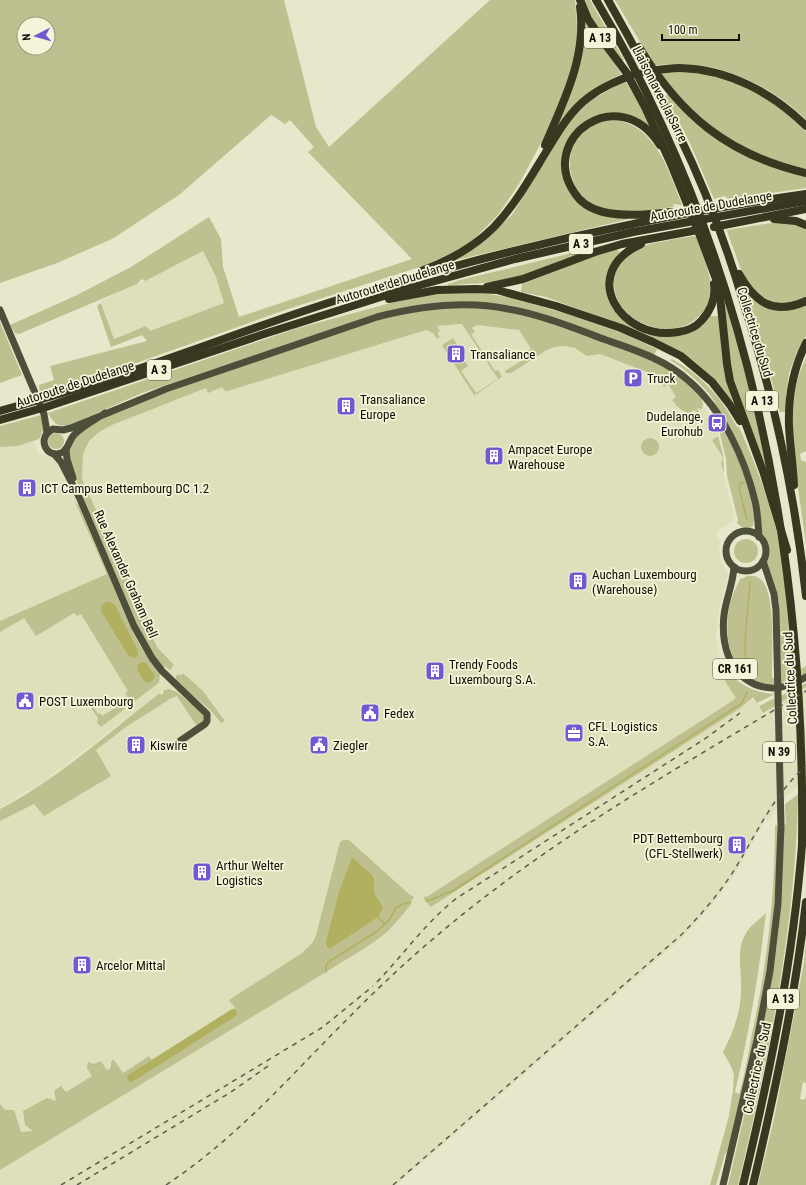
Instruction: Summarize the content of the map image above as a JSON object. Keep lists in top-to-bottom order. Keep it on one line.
{"streets":{"highway":["A 13","Liaison avec la Sarre","Autoroute de Dudelange","A 3","Collectrice du Sud"],"main road":["Rue Alexander Graham Bell","CR 161","N 39"]},"crossings":[["A 13","A 3"],["Liaison avec la Sarre","Collectrice du Sud"],["Autoroute de Dudelange","A 3"],["A 3","Collectrice du Sud"],["CR 161","N 39"]],"places":{"building":["Transaliance","Transaliance Europe","Ampacet Europe Warehouse","ICT Campus Bettembourg DC 1.2","Auchan Luxembourg (Warehouse)","Trendy Foods Luxembourg S.A.","Kiswire","PDT Bettembourg (CFL-Stellwerk)","Arthur Welter Logistics","Arcelor Mittal"],"parking":["Truck"],"bus stop":["Dudelange, Eurohub"],"public building":["POST Luxembourg","Fedex","Ziegler"],"office":["CFL Logistics S.A."]},"scale_bar":"100 m","north":"left"}
